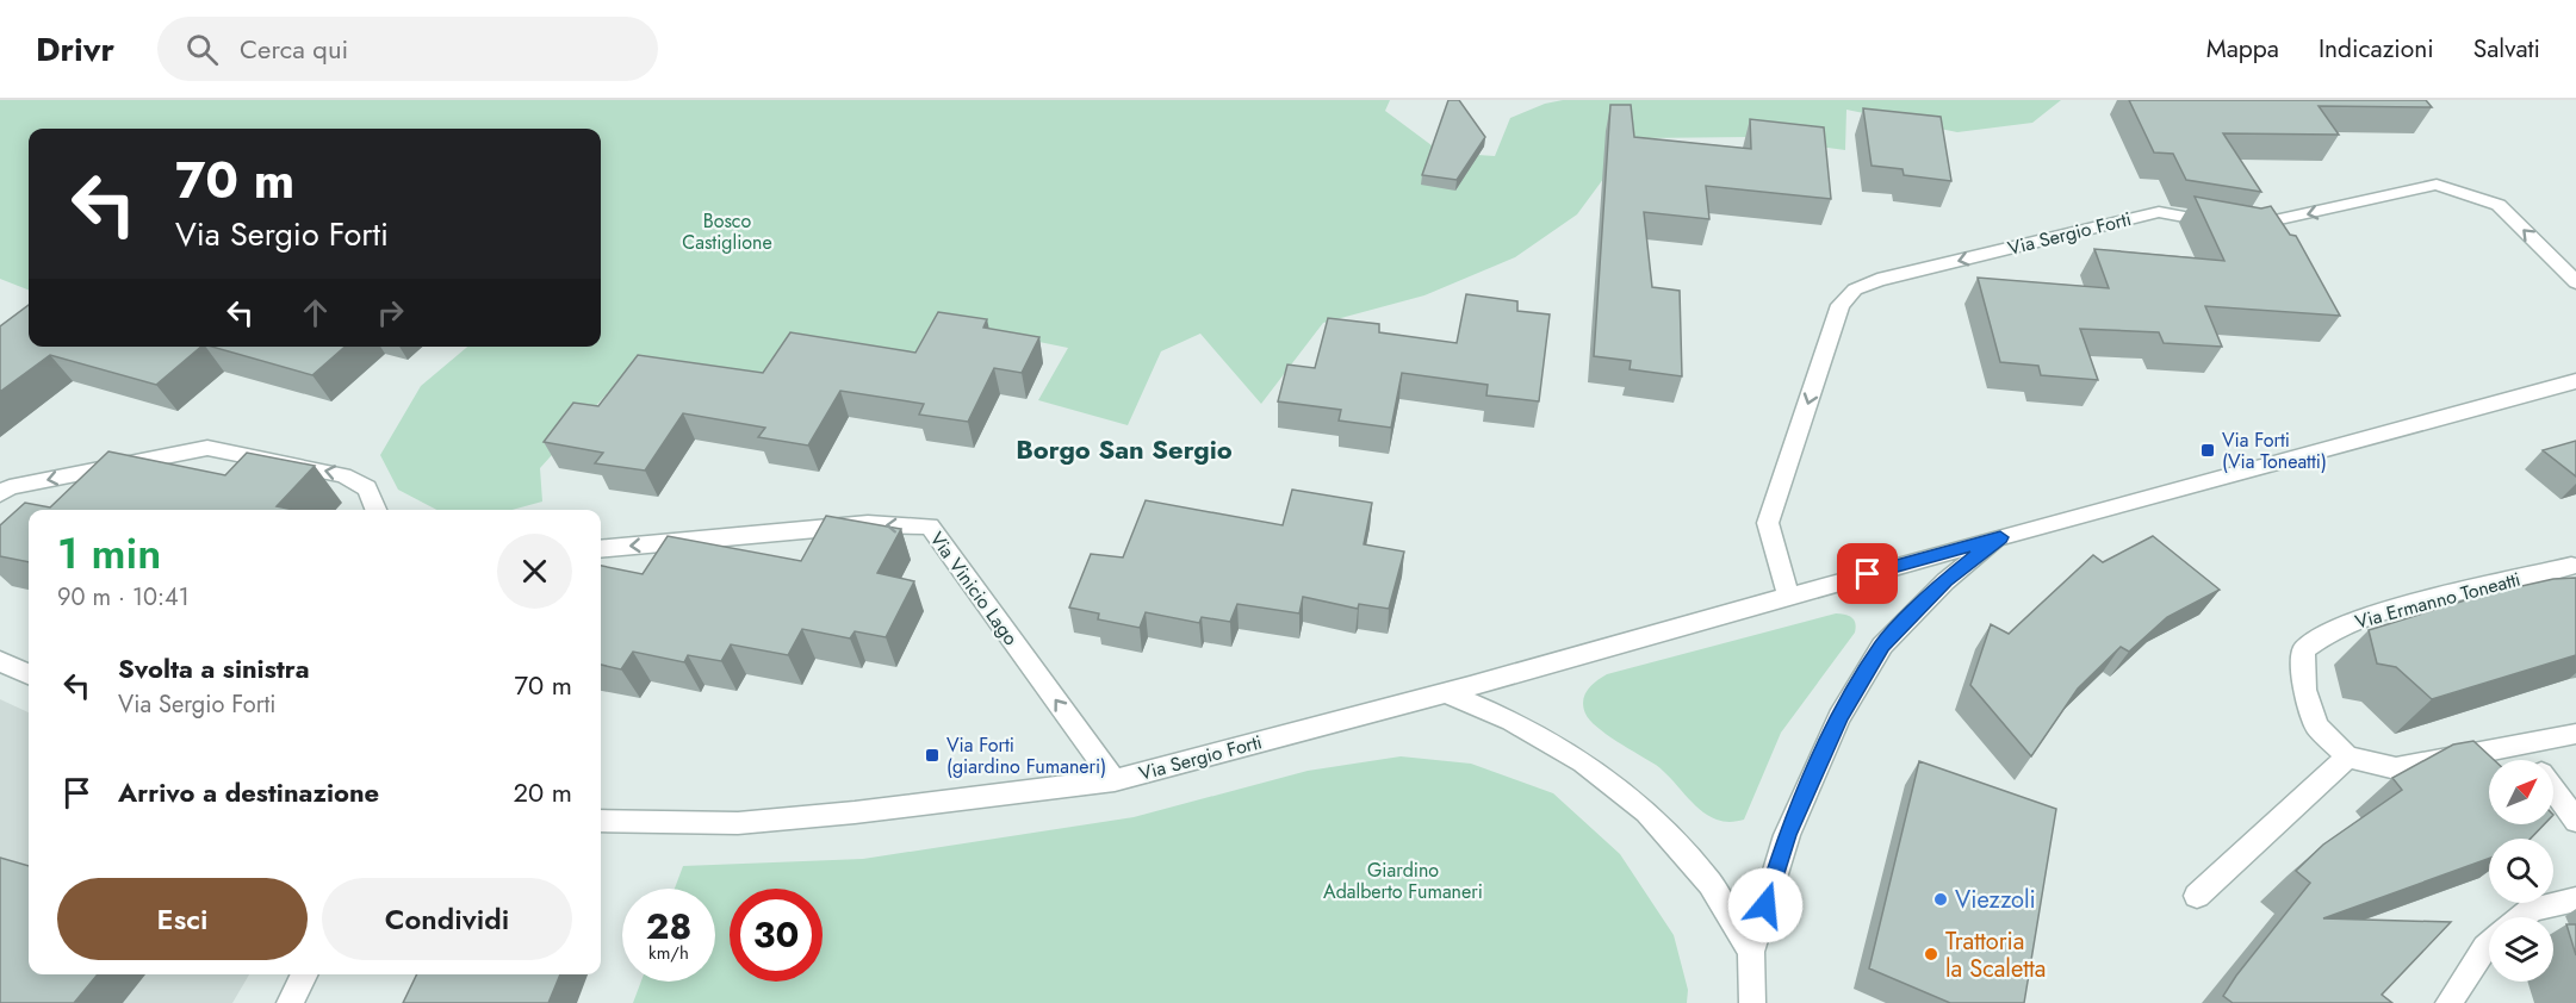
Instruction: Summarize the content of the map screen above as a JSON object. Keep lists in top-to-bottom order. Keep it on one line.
{"streets":{"street":["Via Sergio Forti","Via Vinicio Lago","Via Ermanno Toneatti"]},"crossings":[["Via Sergio Forti","Via Vinicio Lago"]],"one_way":["Via Vinicio Lago"],"districts":["Borgo San Sergio"],"parks":["Bosco Castiglione","Giardino Adalberto Fumaneri"],"places":{"transit":["Via Forti (Via Toneatti)","Via Forti (giardino Fumaneri)"],"other":["Viezzoli","Trattoria la Scaletta"]},"north":"top right","page":{"header":"Drivr","search":"Cerca qui","nav":["Mappa","Indicazioni","Salvati"],"turn":["70 m","Via Sergio Forti"],"heading":["1 min","90 m · 10:41"],"list":[{"name":"Svolta a sinistra","note":"Via Sergio Forti","value":"70 m"},{"name":"Arrivo a destinazione","value":"20 m"}],"buttons":["Esci","Condividi"],"speed":"28 km/h","limit":"30"}}
